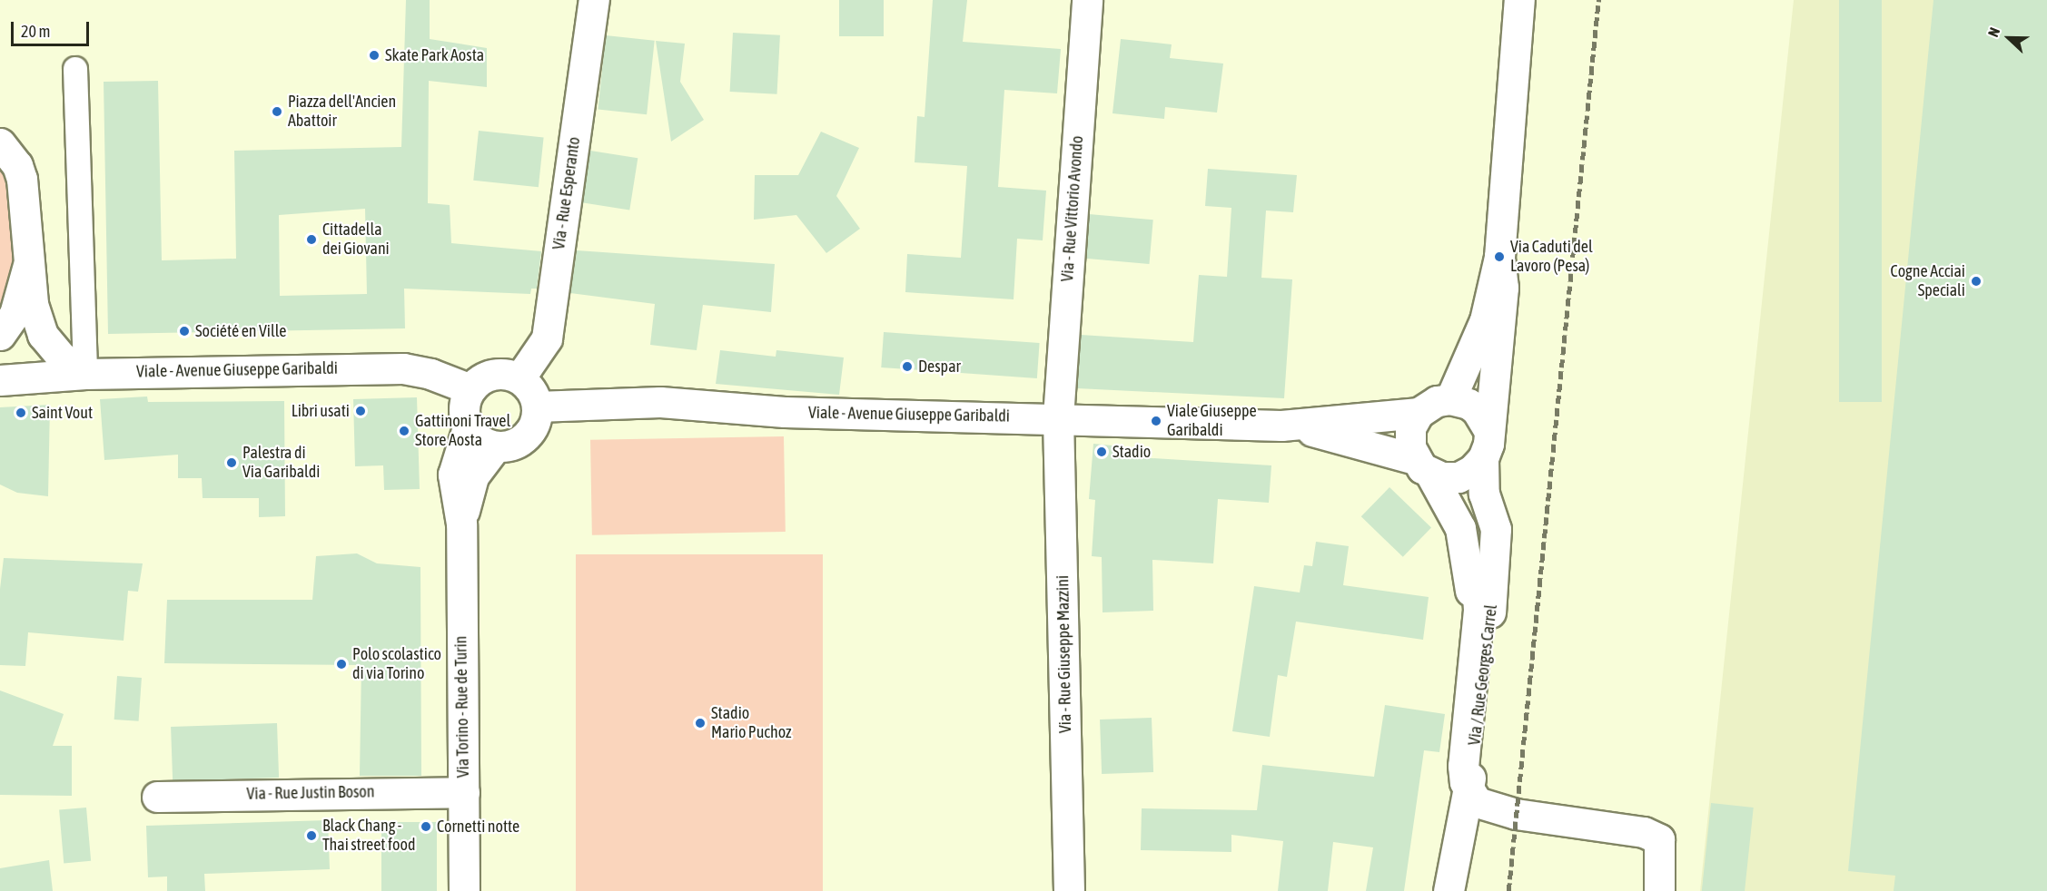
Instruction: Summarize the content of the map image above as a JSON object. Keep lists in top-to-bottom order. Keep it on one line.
{"streets":{"street":["Via - Rue Esperanto","Via - Rue Vittorio Avondo","Viale - Avenue Giuseppe Garibaldi","Via - Rue Giuseppe Mazzini","Via / Rue Georges Carrel","Via Torino - Rue de Turin","Via - Rue Justin Boson"]},"crossings":[["Via - Rue Esperanto","Viale - Avenue Giuseppe Garibaldi"],["Via - Rue Esperanto","Via Torino - Rue de Turin"],["Via - Rue Vittorio Avondo","Viale - Avenue Giuseppe Garibaldi"],["Via - Rue Vittorio Avondo","Via - Rue Giuseppe Mazzini"],["Viale - Avenue Giuseppe Garibaldi","Via - Rue Giuseppe Mazzini"],["Viale - Avenue Giuseppe Garibaldi","Via / Rue Georges Carrel"],["Viale - Avenue Giuseppe Garibaldi","Via Torino - Rue de Turin"],["Via Torino - Rue de Turin","Via - Rue Justin Boson"]],"places":["Skate Park Aosta","Piazza dell'Ancien Abattoir","Cittadella dei Giovani","Via Caduti del Lavoro (Pesa)","Cogne Acciai Speciali","Société en Ville","Despar","Libri usati","Saint Vout","Viale Giuseppe Garibaldi","Gattinoni Travel Store Aosta","Stadio","Palestra di Via Garibaldi","Polo scolastico di via Torino","Stadio Mario Puchoz","Cornetti notte","Black Chang - Thai street food"],"scale_bar":"20 m","north":"left"}
